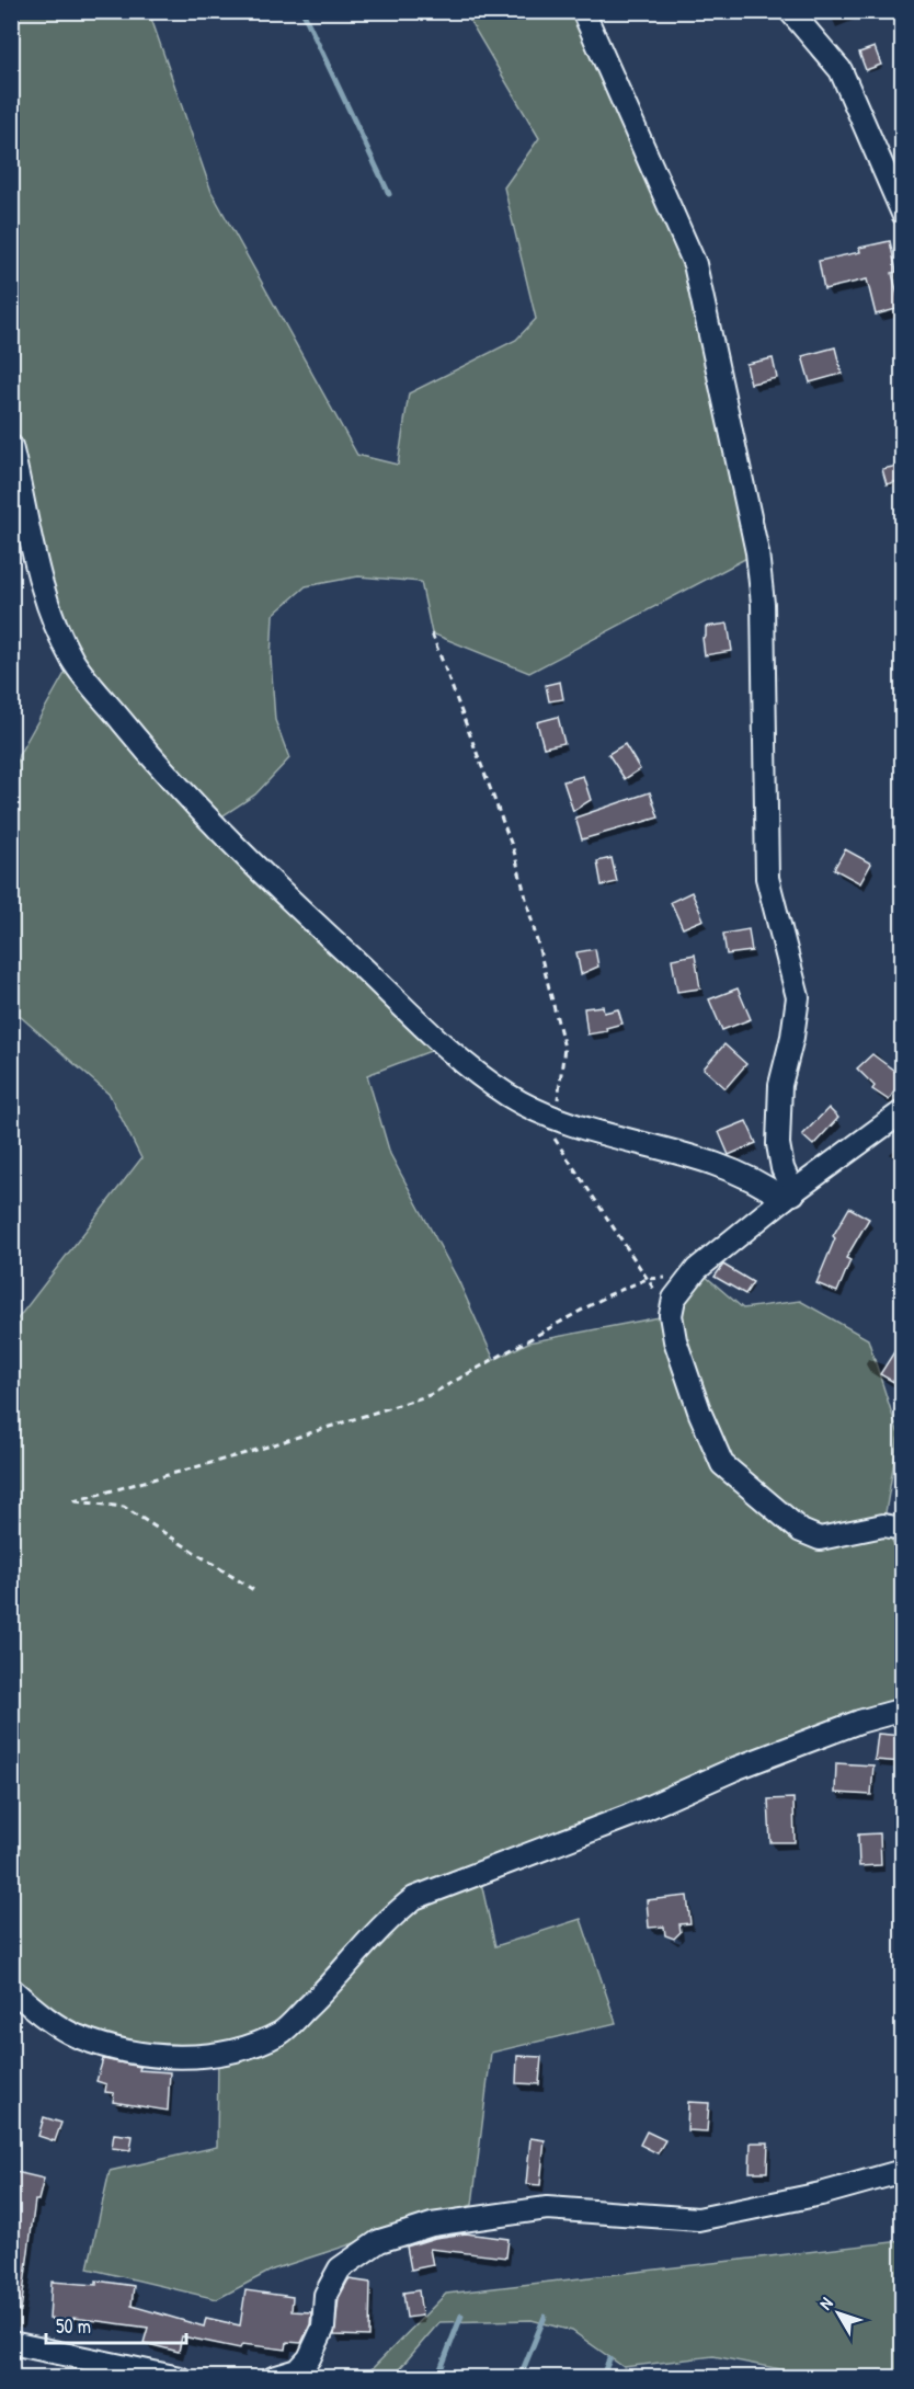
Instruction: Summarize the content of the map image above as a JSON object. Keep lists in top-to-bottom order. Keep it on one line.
{"scale_bar":"50 m","north":"top left"}
